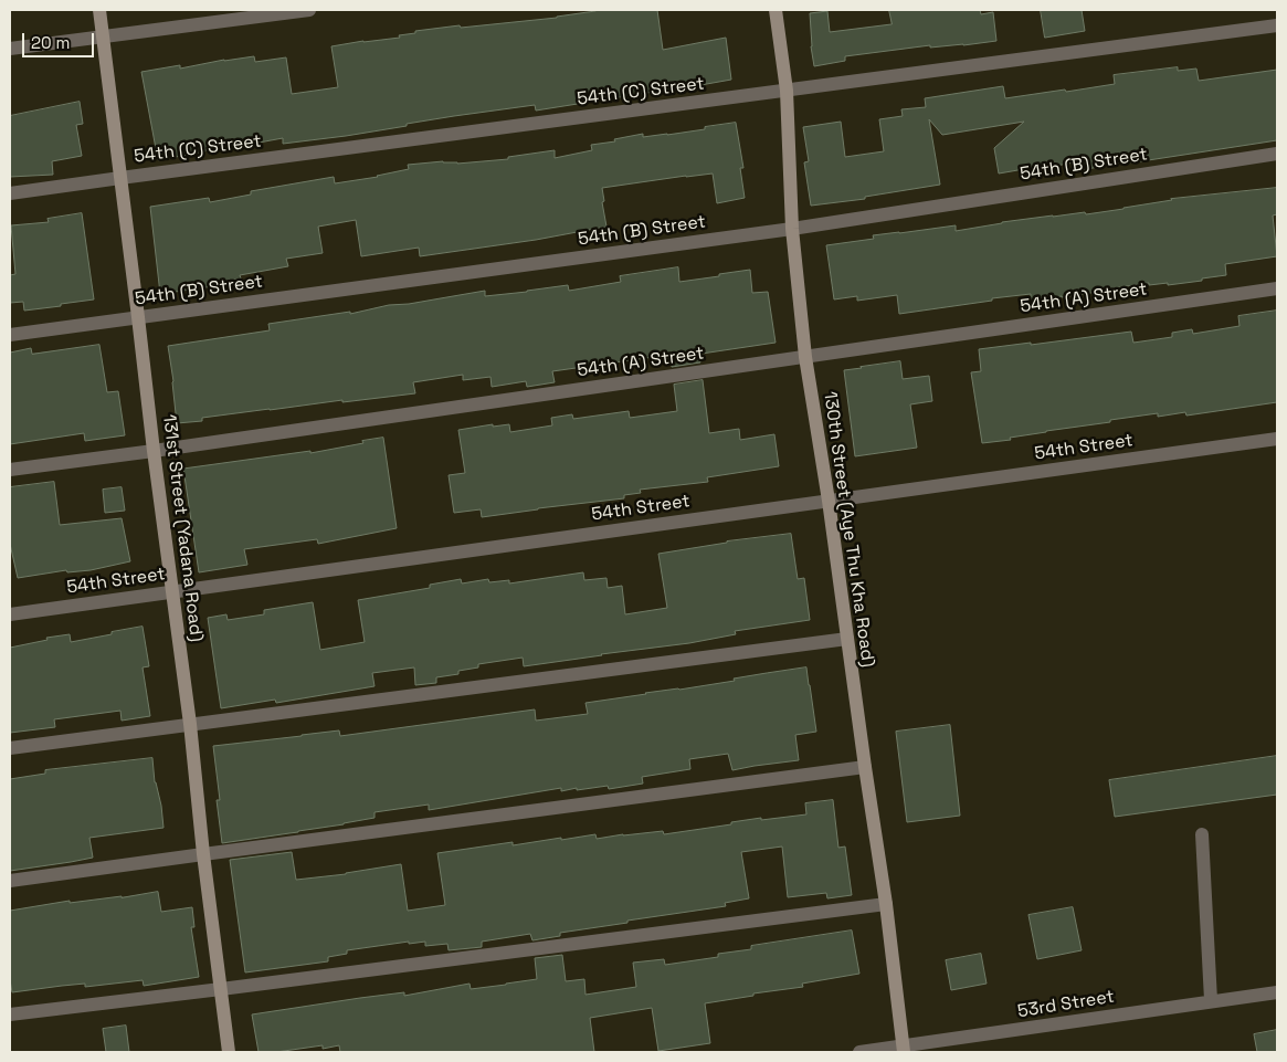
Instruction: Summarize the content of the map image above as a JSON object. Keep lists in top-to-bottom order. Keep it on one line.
{"streets":{"street":["54th (C) Street","54th (B) Street","54th (A) Street","54th Street","131st Street (Yadana Road)","130th Street (Aye Thu Kha Road)","53rd Street"]},"crossings":[["54th (C) Street","131st Street (Yadana Road)"],["54th (C) Street","130th Street (Aye Thu Kha Road)"],["54th (B) Street","131st Street (Yadana Road)"],["54th (B) Street","130th Street (Aye Thu Kha Road)"],["54th (A) Street","131st Street (Yadana Road)"],["54th (A) Street","130th Street (Aye Thu Kha Road)"],["54th Street","131st Street (Yadana Road)"],["54th Street","130th Street (Aye Thu Kha Road)"],["130th Street (Aye Thu Kha Road)","53rd Street"]],"scale_bar":"20 m"}
